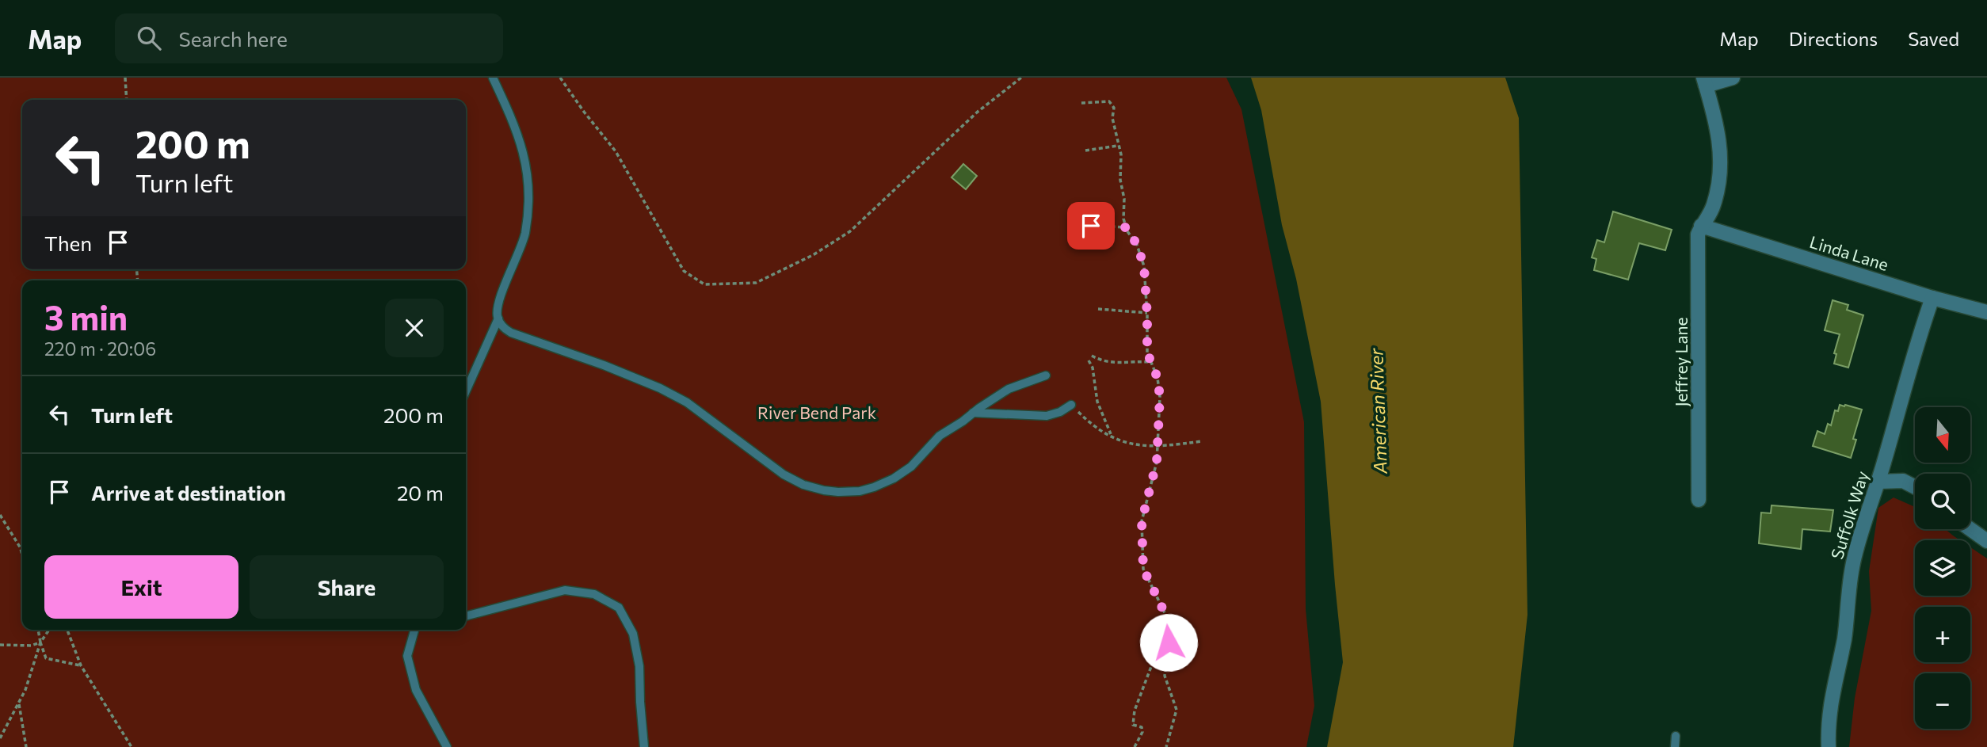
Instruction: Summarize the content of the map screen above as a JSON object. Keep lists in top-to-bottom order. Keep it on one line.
{"streets":{"street":["Linda Lane","Jeffrey Lane","Suffolk Way"]},"crossings":[["Linda Lane","Jeffrey Lane"],["Linda Lane","Suffolk Way"]],"water":["American River"],"parks":["River Bend Park"],"north":"bottom","page":{"header":"Map","search":"Search here","nav":["Map","Directions","Saved"],"turn":["200 m","Turn left"],"then":"Then","heading":["3 min","220 m · 20:06"],"list":[{"name":"Turn left","value":"200 m"},{"name":"Arrive at destination","value":"20 m"}],"map_buttons":["+","−"],"buttons":["Exit","Share"]}}
